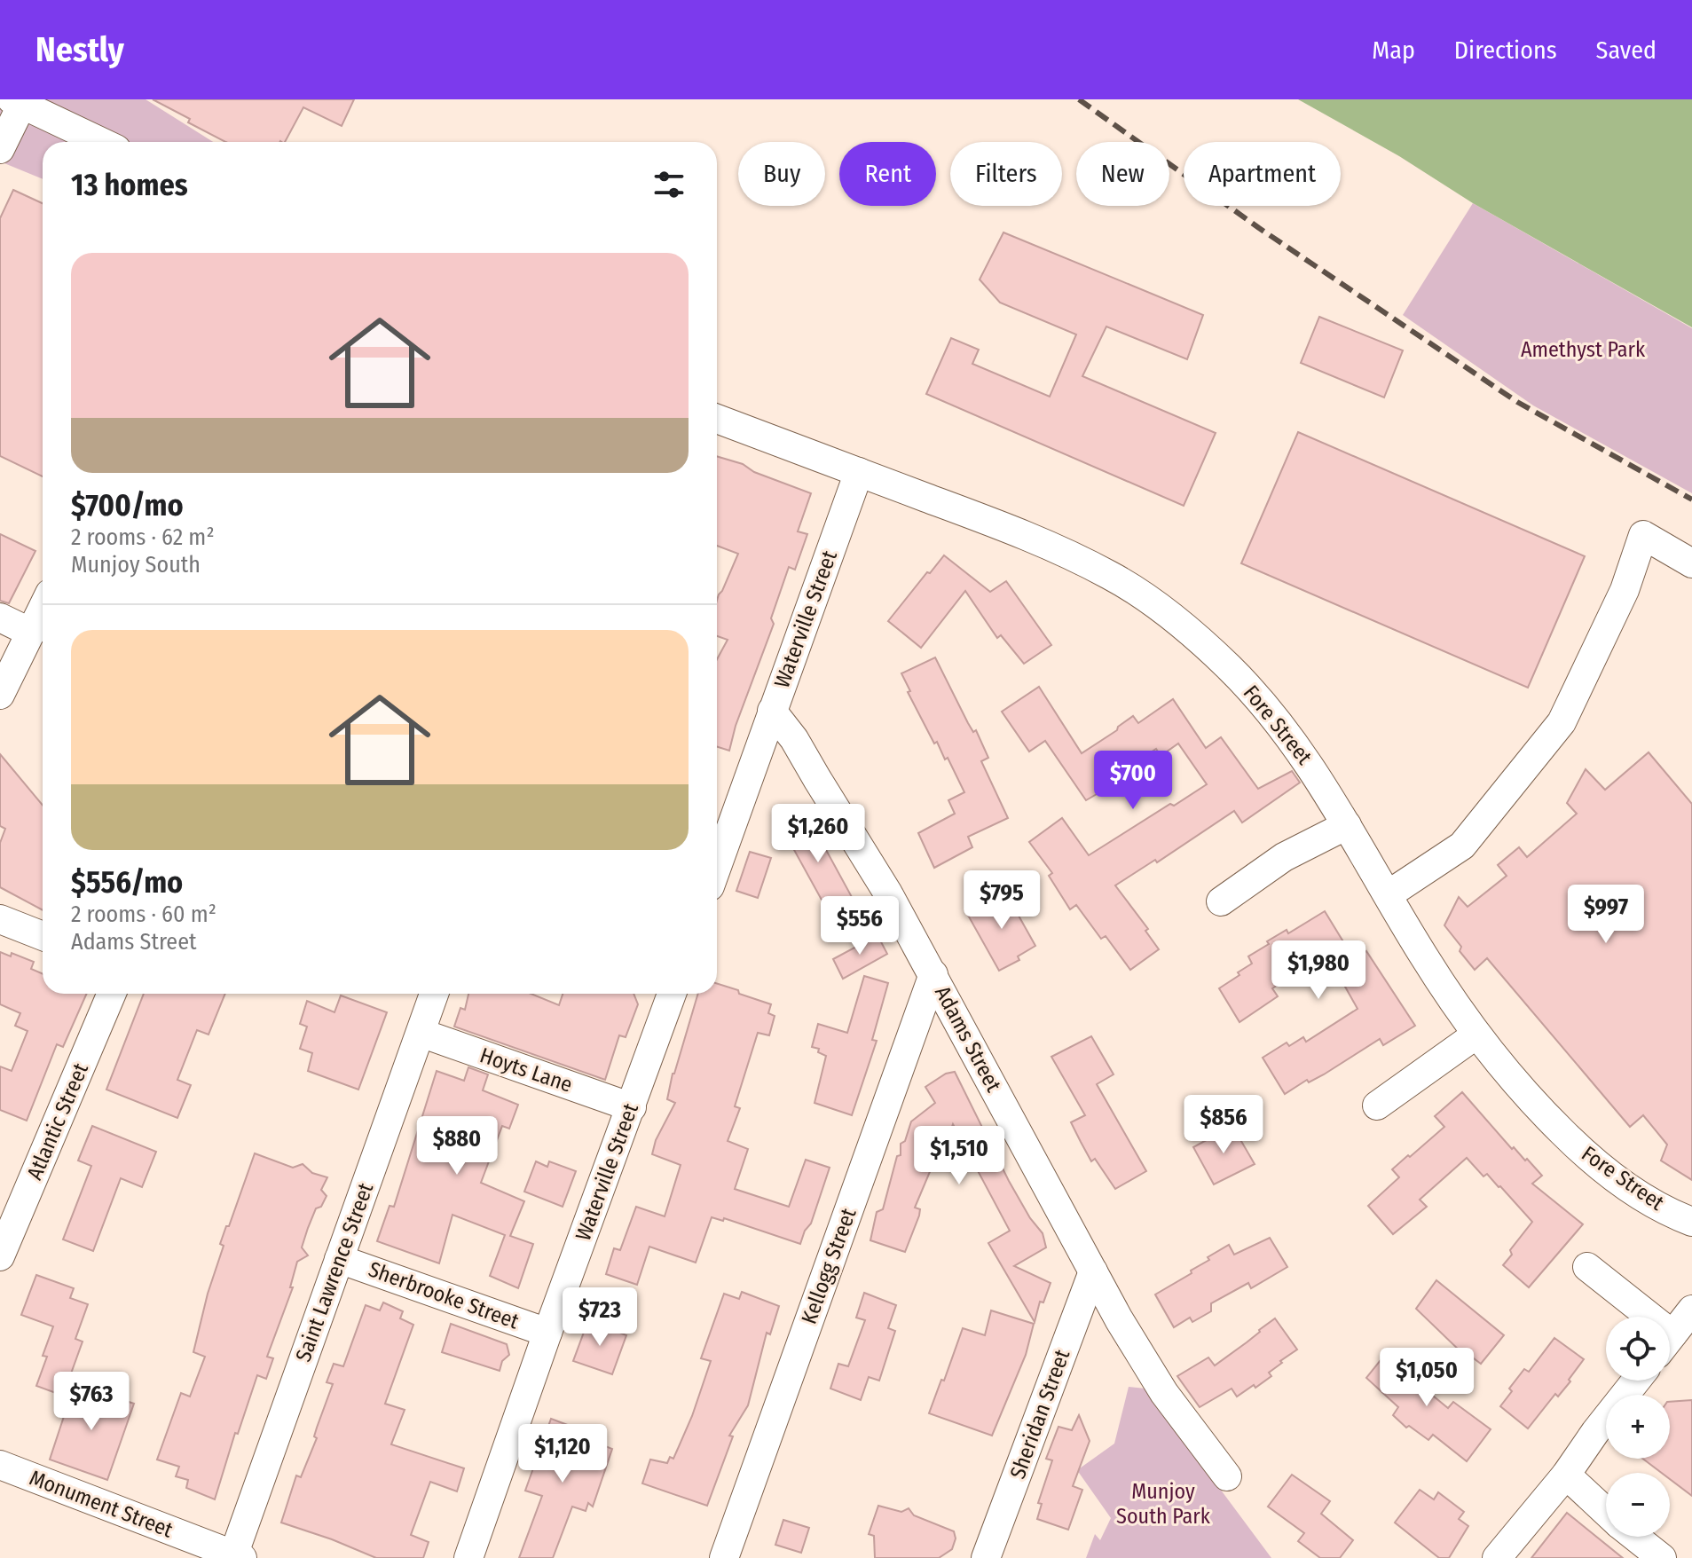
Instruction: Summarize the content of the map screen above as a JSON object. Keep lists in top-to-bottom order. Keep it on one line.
{"streets":{"street":["Waterville Street","Fore Street","Adams Street","Hoyts Lane","Atlantic Street","Kellogg Street","Saint Lawrence Street","Sherbrooke Street","Sheridan Street","Monument Street"]},"crossings":[["Waterville Street","Fore Street"],["Waterville Street","Adams Street"],["Waterville Street","Hoyts Lane"],["Waterville Street","Sherbrooke Street"],["Adams Street","Kellogg Street"],["Adams Street","Sheridan Street"],["Hoyts Lane","Saint Lawrence Street"],["Saint Lawrence Street","Sherbrooke Street"],["Saint Lawrence Street","Monument Street"]],"parks":["Amethyst Park","Munjoy South Park"],"page":{"header":"Nestly","nav":["Map","Directions","Saved"],"chip":["Buy","Rent","Filters","New","Apartment"],"heading":"13 homes","list":[{"name":"$700/mo","note":"2 rooms · 62 m² · Munjoy South"},{"name":"$556/mo","note":"2 rooms · 60 m² · Adams Street"}],"price":["$700","$1,260","$795","$997","$556","$1,980","$856","$880","$1,510","$723","$1,050","$763","$1,120"],"map_buttons":["+","−"]}}
